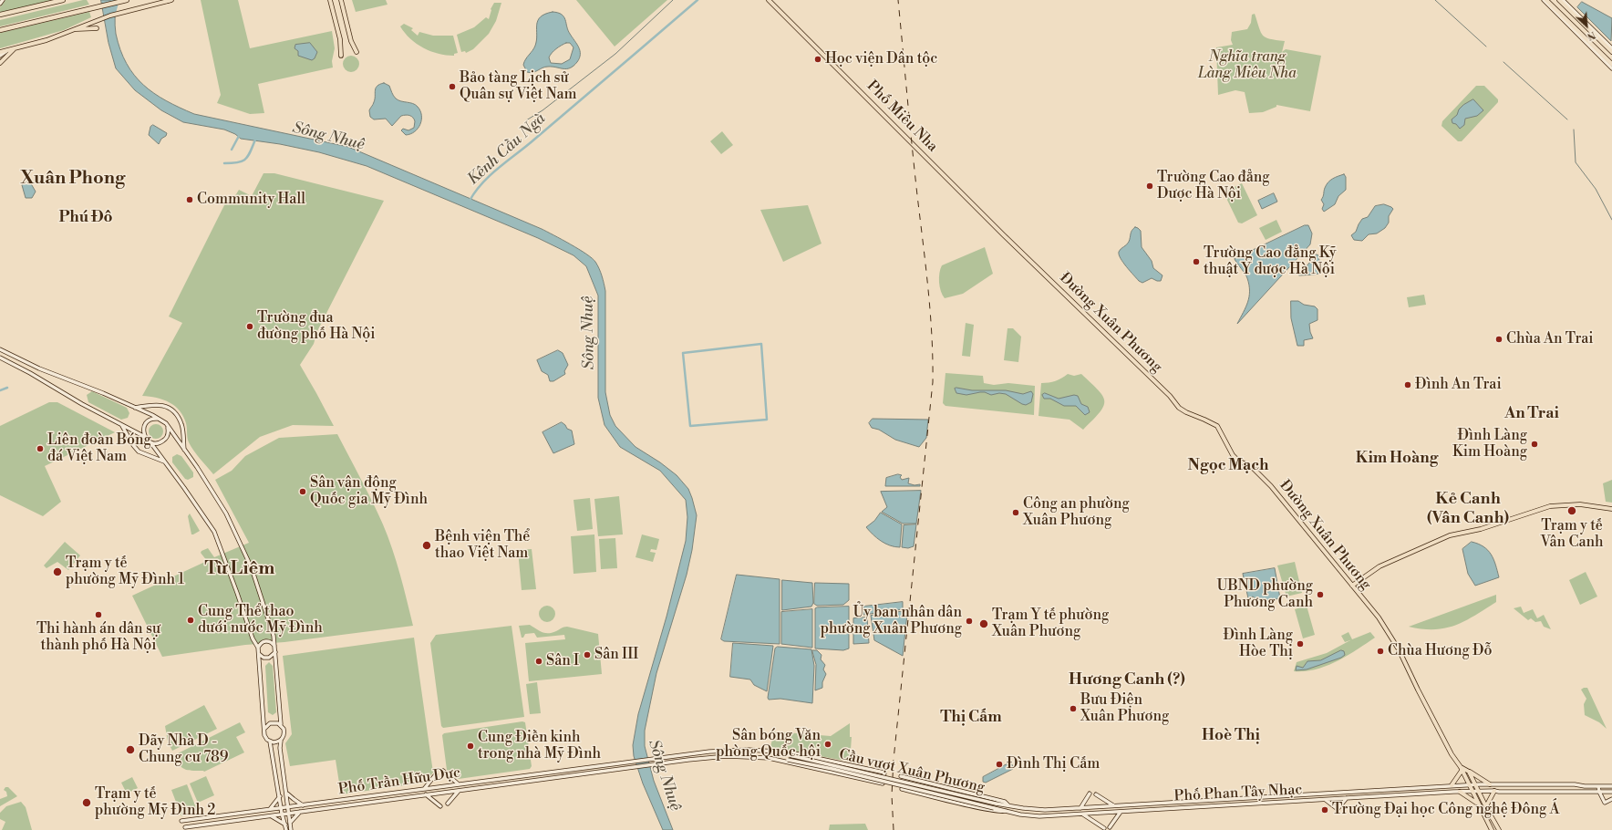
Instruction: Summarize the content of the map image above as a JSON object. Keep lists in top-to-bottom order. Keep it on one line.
{"streets":{"main road":["Phố Miêu Nha","Đường Xuân Phương","Cầu vượt Xuân Phương","Phố Trần Hữu Dực","Phố Phan Tây Nhạc"]},"crossings":[["Phố Miêu Nha","Đường Xuân Phương"],["Đường Xuân Phương","Phố Phan Tây Nhạc"],["Cầu vượt Xuân Phương","Phố Trần Hữu Dực"],["Cầu vượt Xuân Phương","Phố Phan Tây Nhạc"]],"districts":["Xuân Phong","Phú Đô","An Trai","Kim Hoàng","Ngọc Mạch","Kẻ Canh (Vân Canh)","Từ Liêm","Hương Canh (?)","Thị Cấm","Hoè Thị"],"water":["Sông Nhuệ","Kênh Cầu Ngà"],"parks":["Nghĩa trang Làng Miêu Nha"],"places":["Học viện Dân tộc","Bảo tàng Lịch sử Quân sự Việt Nam","Trường Cao đẳng Dược Hà Nội","Community Hall","Trường Cao đẳng Kỹ thuật Y dược Hà Nội","Trường đua đường phố Hà Nội","Chùa An Trai","Đình An Trai","Đình Làng Kim Hoàng","Liên đoàn Bóng đá Việt Nam","Sân vận động Quốc gia Mỹ Đình","Trạm y tế Vân Canh","Công an phường Xuân Phương","Bệnh viện Thể thao Việt Nam","Trạm y tế phường Mỹ Đình 1","UBND phường Phương Canh","Thi hành án dân sự thành phố Hà Nội","Cung Thể thao dưới nước Mỹ Đình","Ủy ban nhân dân phường Xuân Phương","Trạm Y tế phường Xuân Phương","Đình Làng Hòe Thị","Chùa Hương Đỗ","Sân III","Sân I","Bưu Điện Xuân Phương","Sân bóng Văn phòng Quốc hội","Cung Điền kinh trong nhà Mỹ Đình","Dãy Nhà D - Chung cư 789","Đình Thị Cấm","Trạm y tế phường Mỹ Đình 2","Trường Đại học Công nghệ Đông Á"],"north":"bottom right"}
